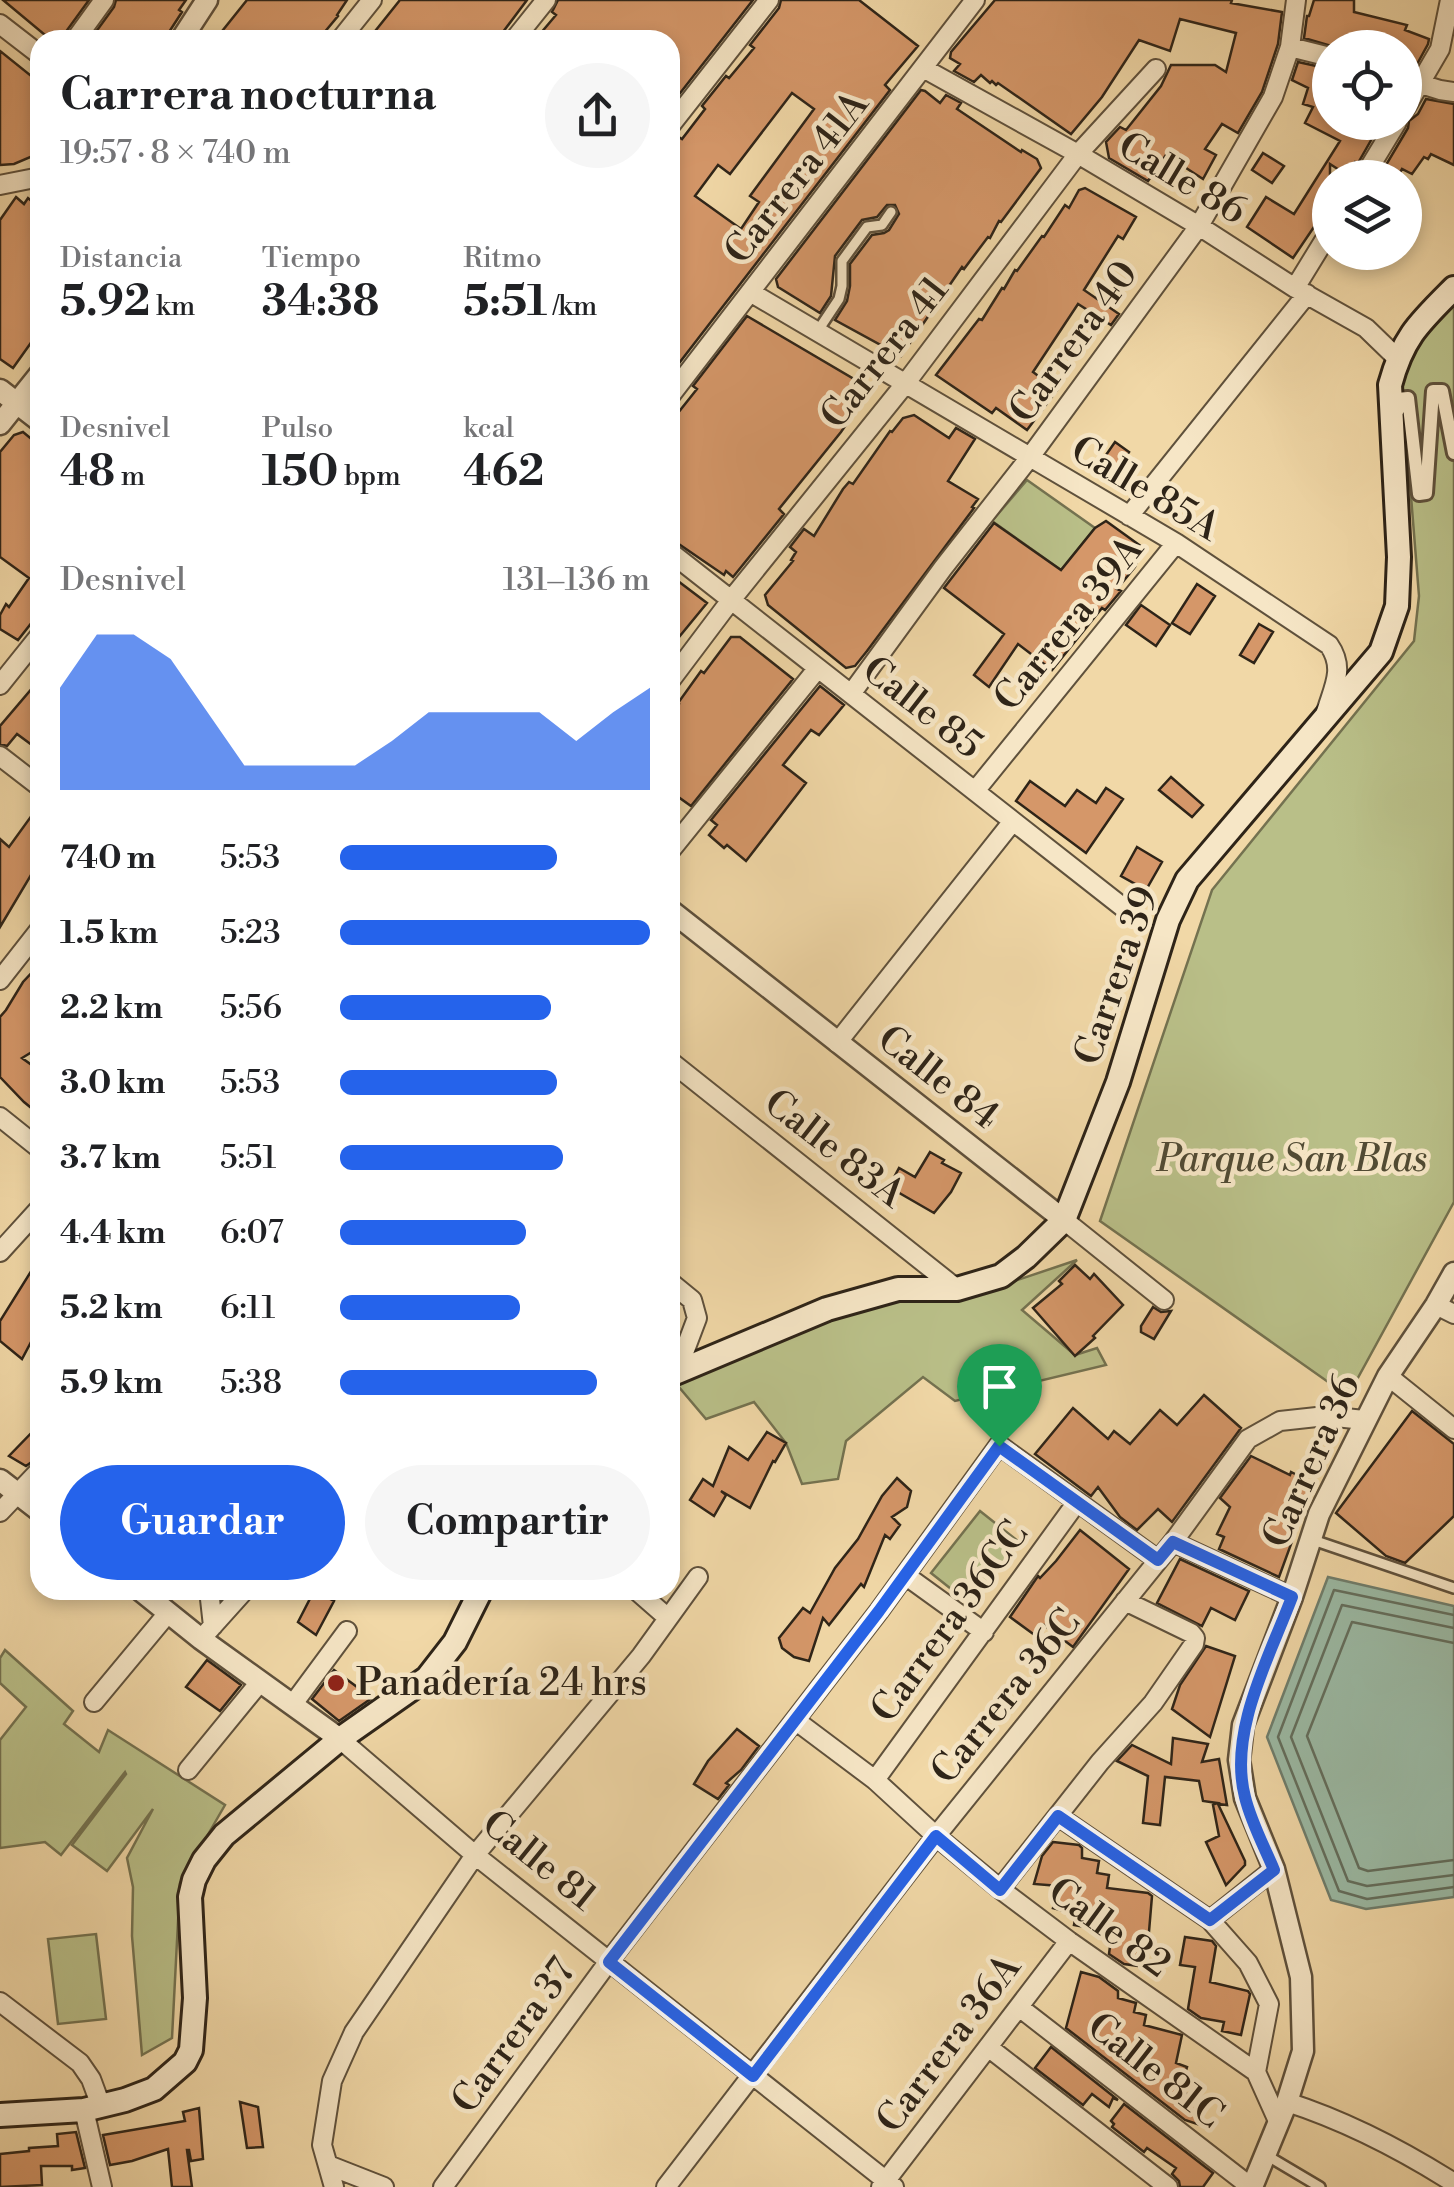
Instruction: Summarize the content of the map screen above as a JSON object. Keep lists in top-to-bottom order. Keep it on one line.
{"streets":{"main road":["Carrera 39"],"street":["Carrera 41A","Calle 86","Carrera 40","Carrera 41","Calle 85A","Carrera 39A","Calle 85","Calle 84","Calle 83A","Carrera 36","Carrera 36CC","Carrera 36C","Calle 81","Calle 82","Carrera 37","Carrera 36A","Calle 81C"]},"crossings":[["Carrera 41A","Calle 86"],["Carrera 41A","Calle 85A"],["Calle 86","Carrera 40"],["Calle 86","Carrera 41"],["Calle 86","Carrera 39A"],["Calle 86","Carrera 39"],["Carrera 40","Calle 85A"],["Carrera 40","Calle 85"],["Carrera 41","Calle 85A"],["Carrera 41","Calle 85"],["Calle 85A","Carrera 39A"],["Calle 85A","Carrera 39"],["Carrera 39A","Calle 85"],["Carrera 39","Calle 84"],["Carrera 39","Calle 83A"],["Carrera 36","Carrera 36C"],["Carrera 36","Calle 81C"],["Carrera 36CC","Calle 82"],["Carrera 36CC","Carrera 37"],["Carrera 36C","Calle 81"],["Carrera 36C","Calle 82"],["Calle 81","Carrera 37"],["Calle 81","Carrera 36A"],["Calle 82","Carrera 37"],["Calle 82","Carrera 36A"],["Carrera 36A","Calle 81C"]],"parks":["Parque San Blas"],"places":["Panadería 24 hrs"],"page":{"heading":["Carrera nocturna","19:57 · 8 × 740 m"],"stats":[["Distancia","5.92 km"],["Tiempo","34:38"],["Ritmo","5:51 /km"],["Desnivel","48 m"],["Pulso","150 bpm"],["kcal","462"]],"chart":["Desnivel","131–136 m"],"list":[{"name":"740 m","note":"5:53"},{"name":"1.5 km","note":"5:23"},{"name":"2.2 km","note":"5:56"},{"name":"3.0 km","note":"5:53"},{"name":"3.7 km","note":"5:51"},{"name":"4.4 km","note":"6:07"},{"name":"5.2 km","note":"6:11"},{"name":"5.9 km","note":"5:38"}],"buttons":["Guardar","Compartir"]}}
